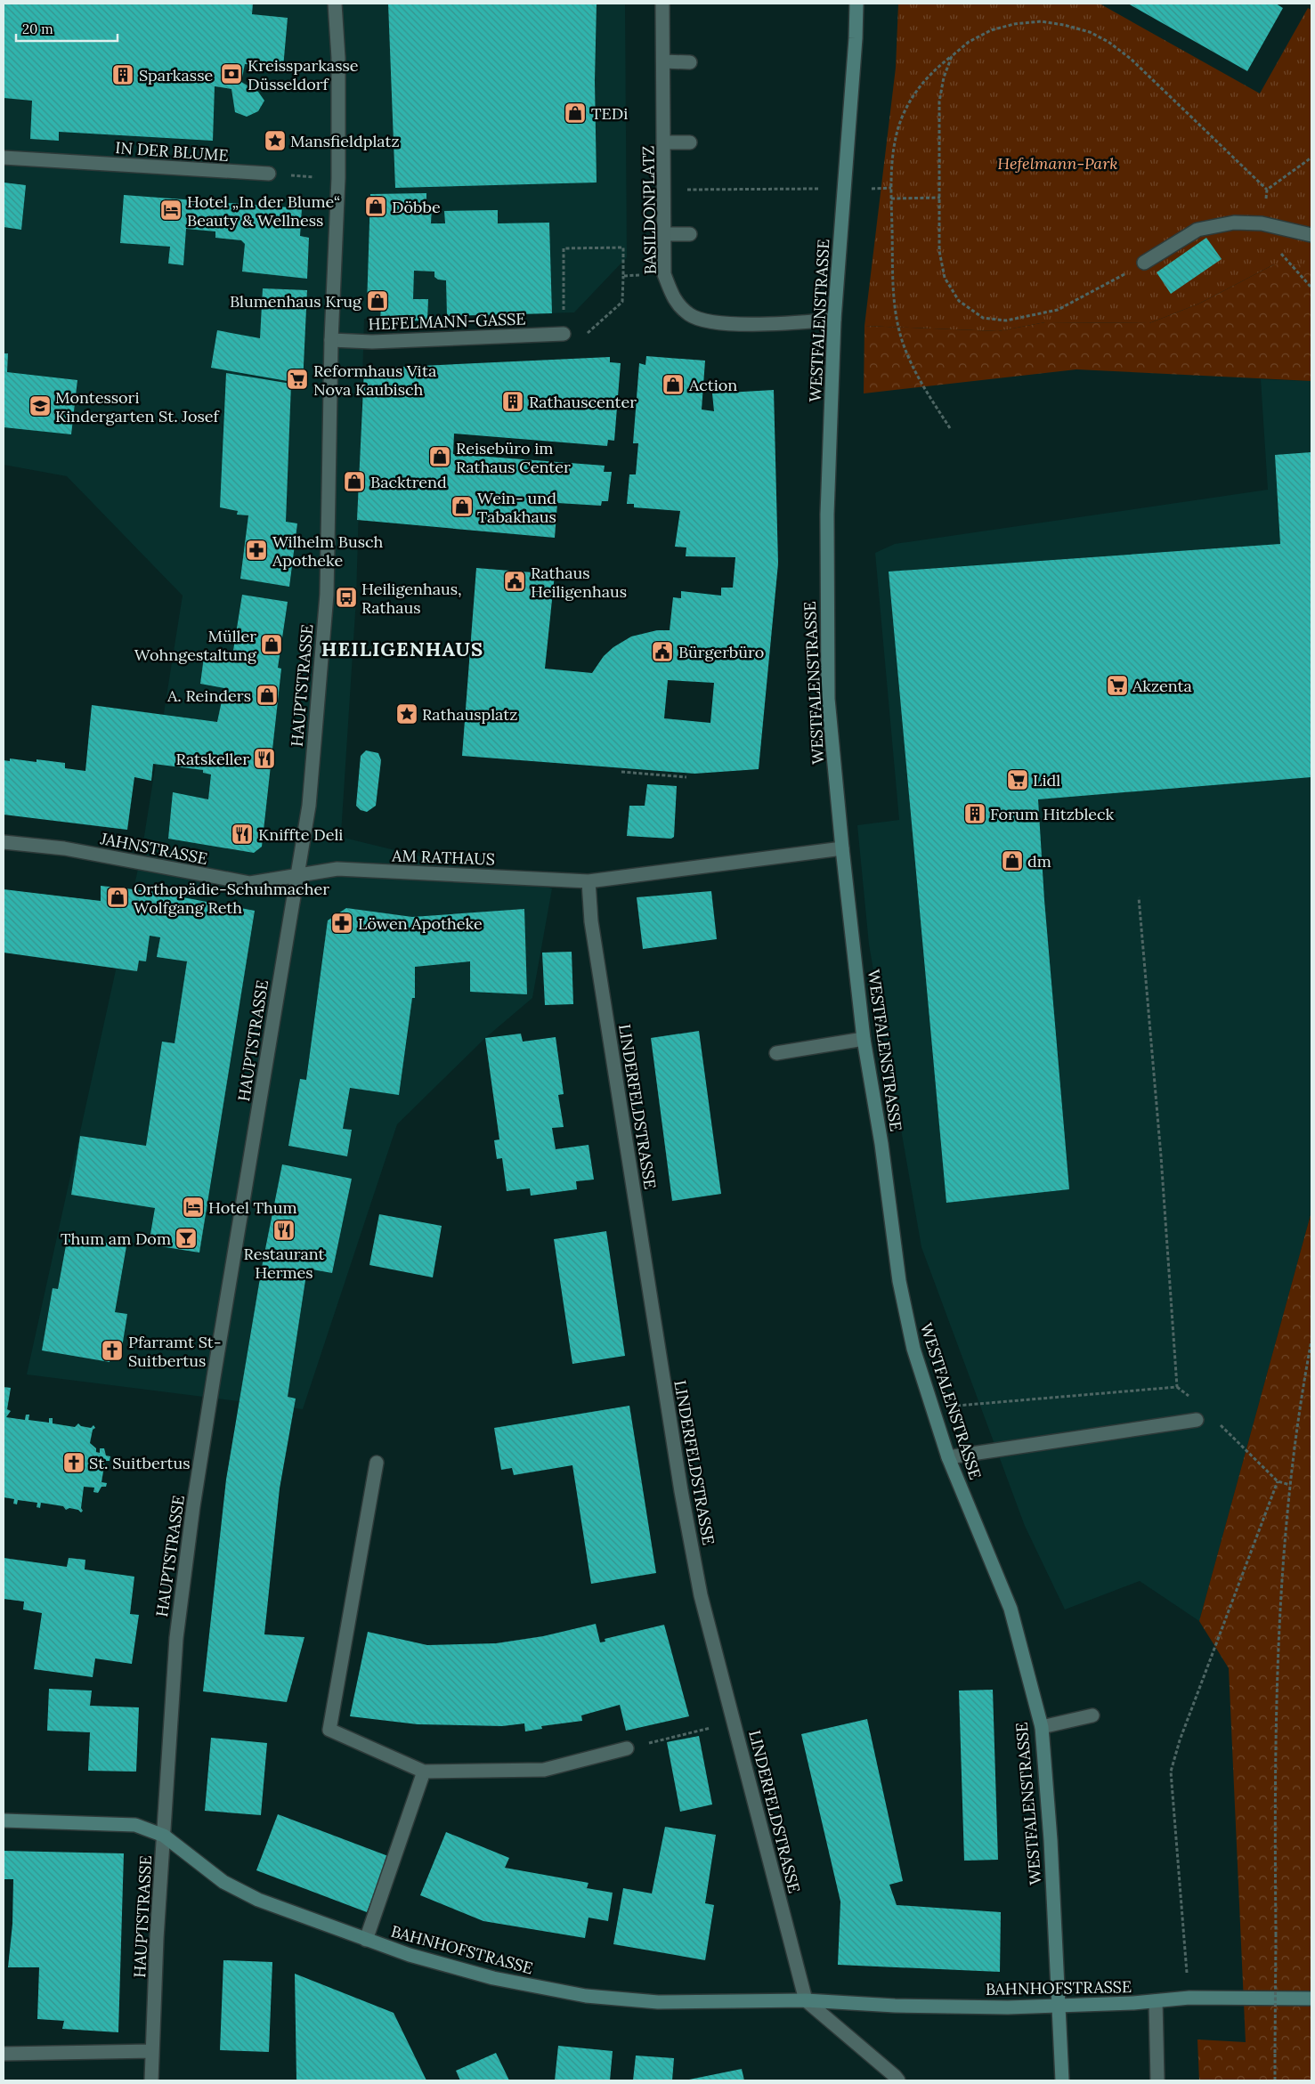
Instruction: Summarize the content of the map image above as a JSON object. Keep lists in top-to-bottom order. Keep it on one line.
{"streets":{"street":["IN DER BLUME","BASILDONPLATZ","WESTFALENSTRASSE","HEFELMANN-GASSE","HAUPTSTRASSE","JAHNSTRASSE","AM RATHAUS","LINDERFELDSTRASSE","BAHNHOFSTRASSE"]},"crossings":[["BASILDONPLATZ","WESTFALENSTRASSE"],["WESTFALENSTRASSE","AM RATHAUS"],["WESTFALENSTRASSE","BAHNHOFSTRASSE"],["HEFELMANN-GASSE","HAUPTSTRASSE"],["HAUPTSTRASSE","JAHNSTRASSE"],["HAUPTSTRASSE","AM RATHAUS"],["HAUPTSTRASSE","BAHNHOFSTRASSE"],["JAHNSTRASSE","AM RATHAUS"],["AM RATHAUS","LINDERFELDSTRASSE"],["LINDERFELDSTRASSE","BAHNHOFSTRASSE"]],"districts":["HEILIGENHAUS"],"parks":["Hefelmann-Park"],"places":{"bank":["Kreissparkasse Düsseldorf"],"building":["Sparkasse","Rathauscenter","Forum Hitzbleck"],"shop":["TEDi","Döbbe","Blumenhaus Krug","Action","Reisebüro im Rathaus Center","Backtrend","Wein- und Tabakhaus","Müller Wohngestaltung","A. Reinders","dm","Orthopädie-Schuhmacher Wolfgang Reth"],"place":["Mansfieldplatz","Rathausplatz"],"hotel":["Hotel „In der Blume“ Beauty & Wellness","Hotel Thum"],"supermarket":["Reformhaus Vita Nova Kaubisch","Akzenta","Lidl"],"school or university":["Montessori Kindergarten St. Josef"],"pharmacy":["Wilhelm Busch Apotheke","Löwen Apotheke"],"public building":["Rathaus Heiligenhaus","Bürgerbüro"],"bus stop":["Heiligenhaus, Rathaus"],"restaurant":["Ratskeller","Kniffte Deli","Restaurant Hermes"],"bar":["Thum am Dom"],"church":["Pfarramt St- Suitbertus","St. Suitbertus"]},"scale_bar":"20 m"}
